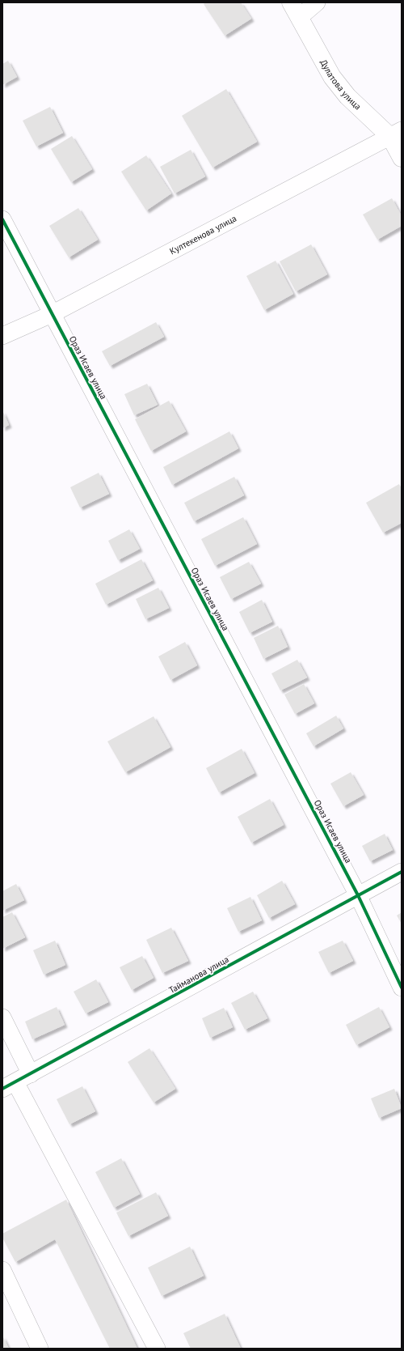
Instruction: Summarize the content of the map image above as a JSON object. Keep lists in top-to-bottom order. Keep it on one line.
{"streets":{"street":["Дулатова улица","Култекенова улица","Ораз Исаев улица","Тайманова улица"]},"crossings":[["Дулатова улица","Култекенова улица"],["Култекенова улица","Ораз Исаев улица"],["Ораз Исаев улица","Тайманова улица"]]}
